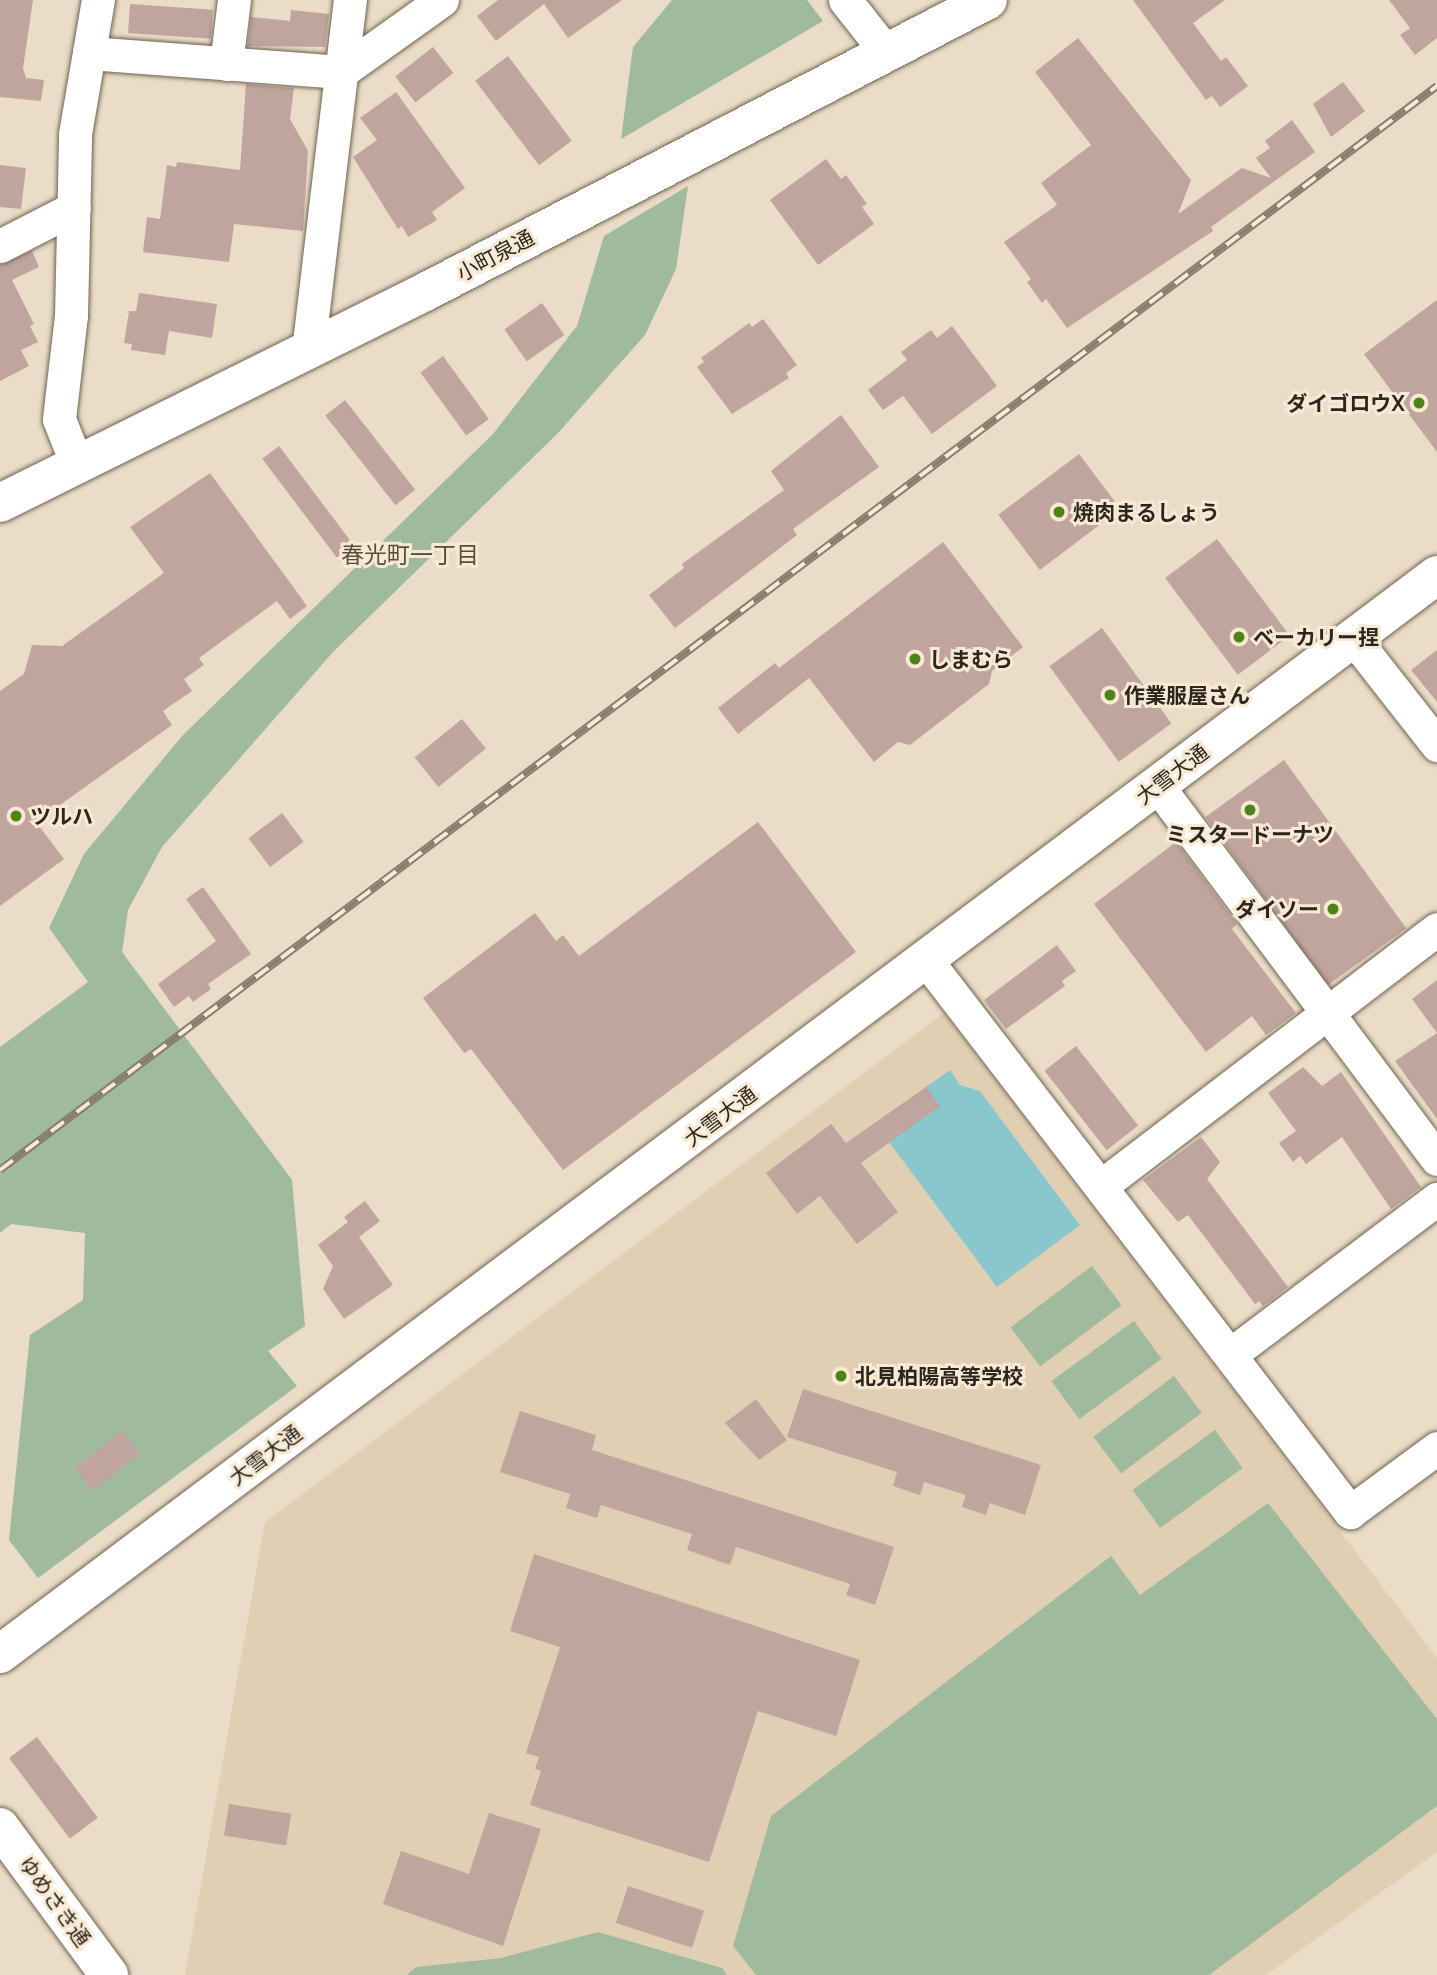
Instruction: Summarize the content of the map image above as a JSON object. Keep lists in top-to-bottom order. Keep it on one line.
{"streets":{"main road":["小町泉通","大雪大通","ゆめさき通"]},"districts":["春光町一丁目"],"places":["ダイゴロウX","焼肉まるしょう","ベーカリー捏","しまむら","作業服屋さん","ミスタードーナツ","ツルハ","ダイソー","北見柏陽高等学校"]}
